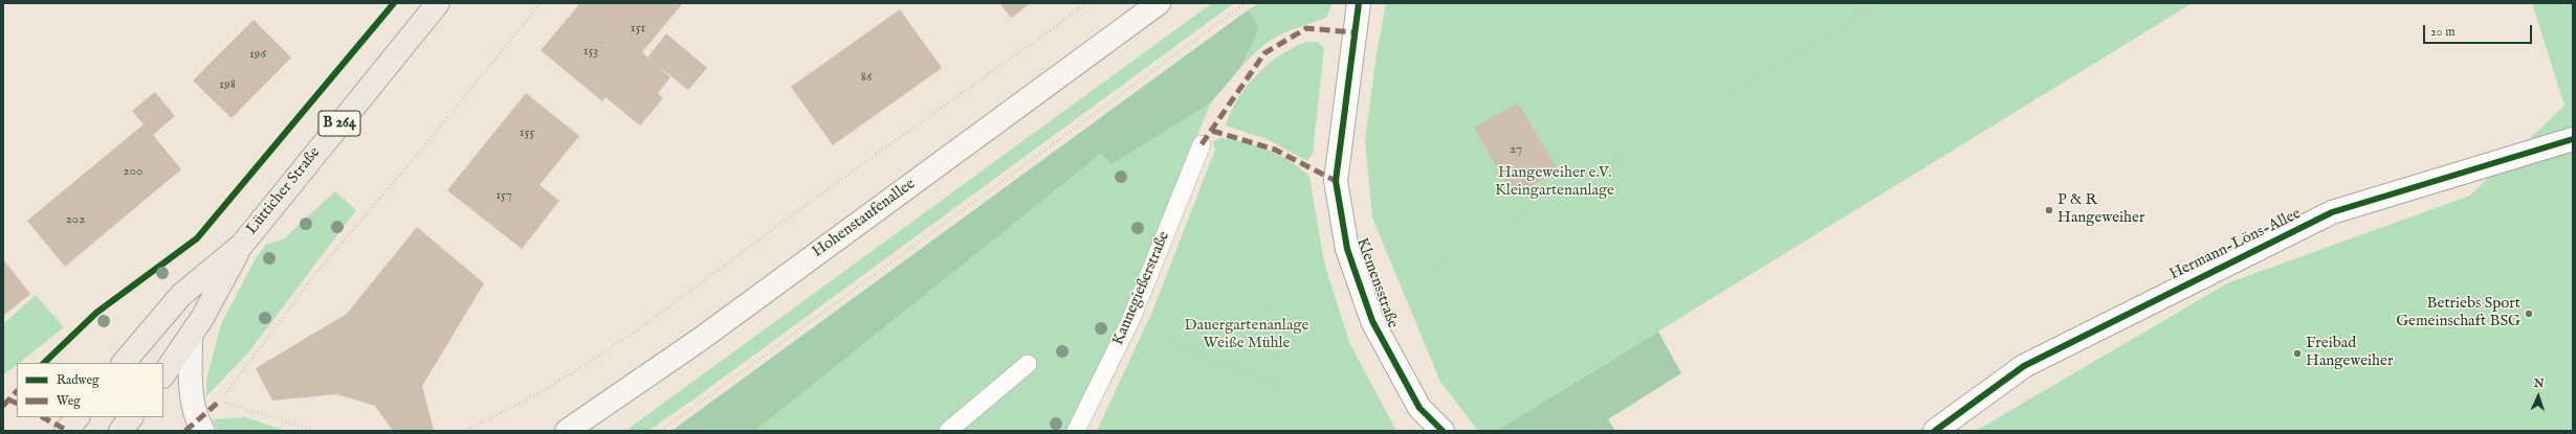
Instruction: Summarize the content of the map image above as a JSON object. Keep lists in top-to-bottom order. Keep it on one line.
{"streets":{"main road":["B 264","Lütticher Straße","Hohenstaufenallee"],"street":["Hermann-Löns-Allee","Klemensstraße"],"lane":["Kannegießerstraße"]},"parks":["Hangeweiher e.V. Kleingartenanlage","Dauergartenanlage Weiße Mühle"],"places":["P & R Hangeweiher","Betriebs Sport Gemeinschaft BSG","Freibad Hangeweiher"],"house_numbers":["151","153","196","86","198","155","27","200","157","202"],"legend":["Radweg","Weg"],"scale_bar":"20 m","north":"top"}
